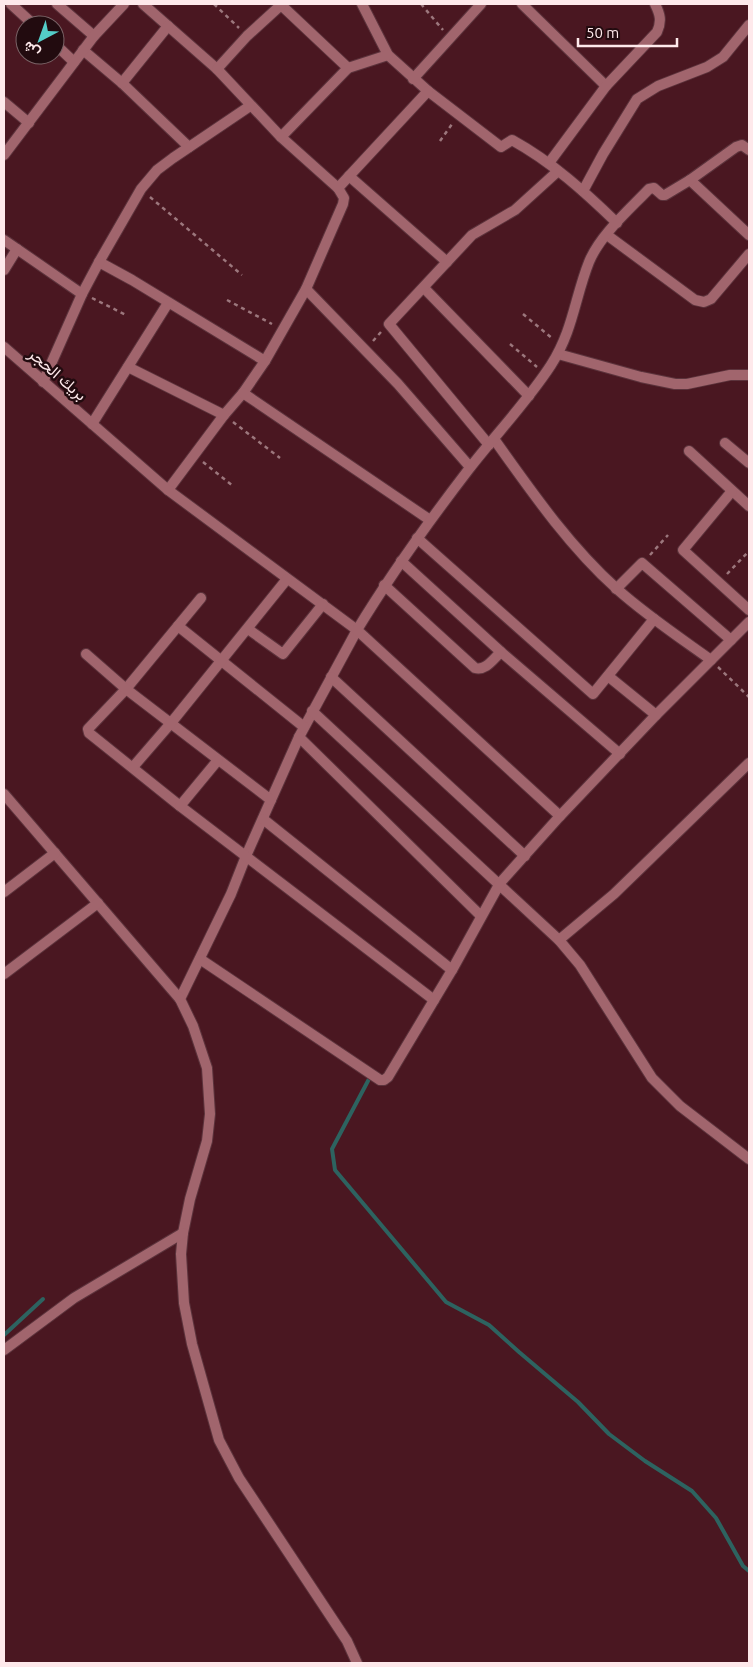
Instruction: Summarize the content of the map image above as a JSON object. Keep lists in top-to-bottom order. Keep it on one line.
{"streets":{"street":["بريك الحجر"]},"scale_bar":"50 m","north":"bottom left"}
